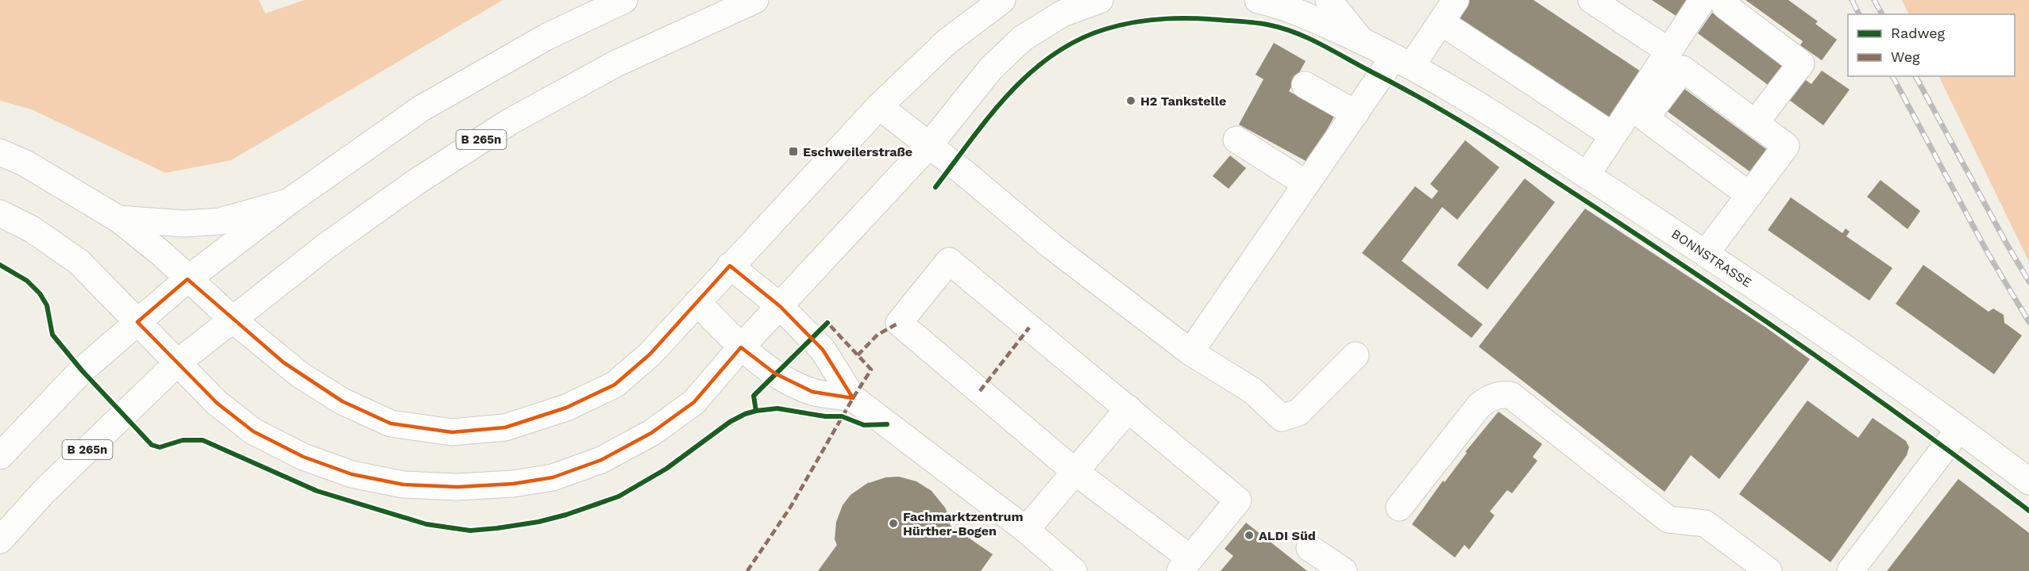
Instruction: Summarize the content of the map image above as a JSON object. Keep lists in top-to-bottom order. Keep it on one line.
{"streets":{"main road":["B 265n","BONNSTRASSE"]},"places":{"other":["H2 Tankstelle","Fachmarktzentrum Hürther-Bogen","ALDI Süd"],"transit":["Eschweilerstraße"]},"legend":["Radweg","Weg"]}
